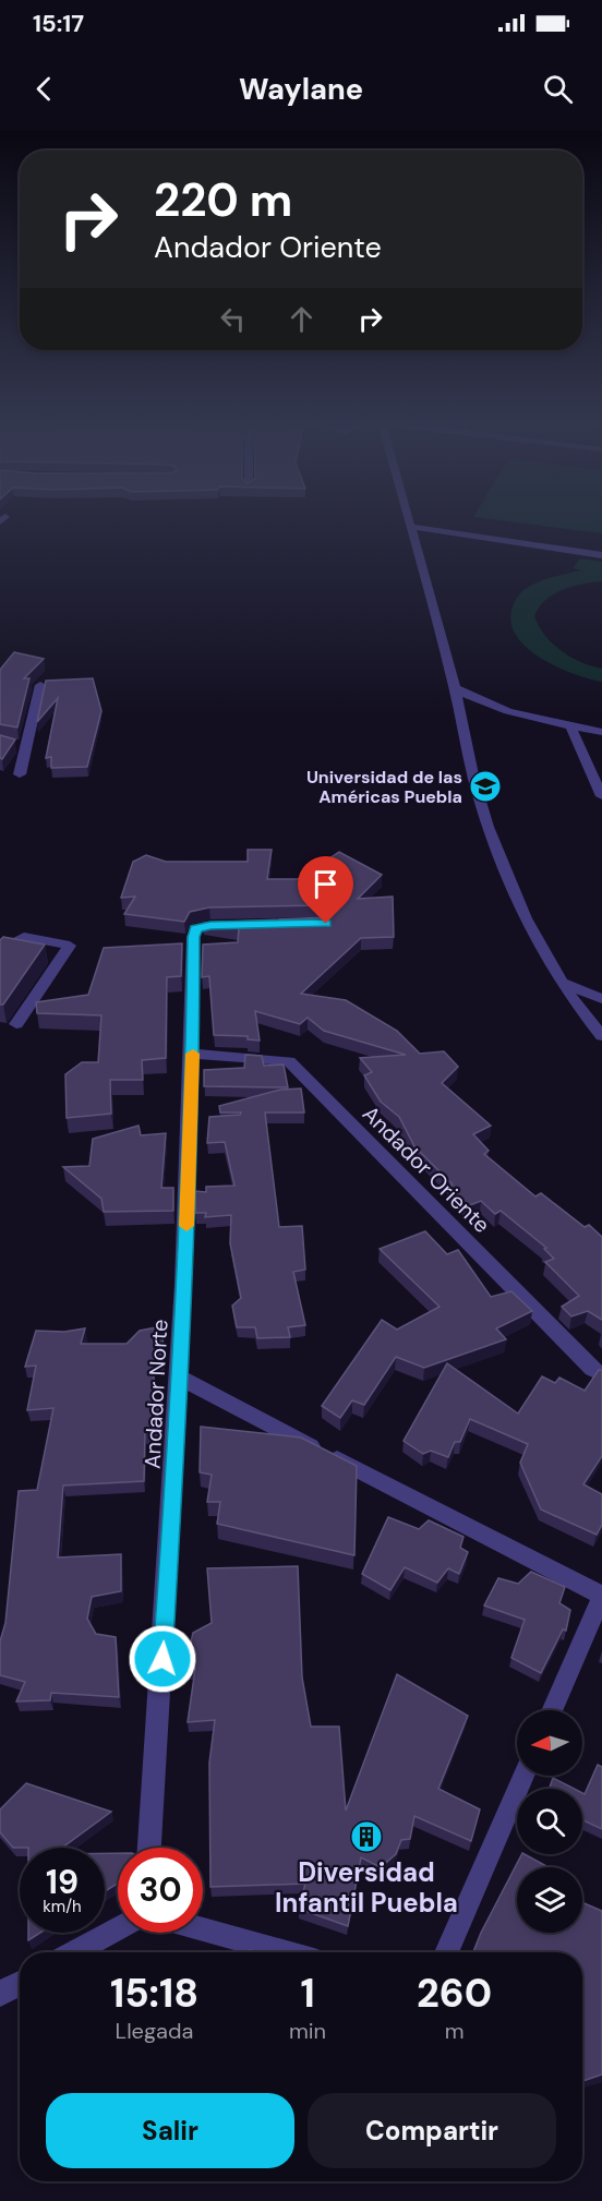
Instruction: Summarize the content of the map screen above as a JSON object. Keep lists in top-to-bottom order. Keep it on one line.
{"streets":{"street":["Andador Oriente","Andador Norte"]},"crossings":[["Andador Oriente","Andador Norte"]],"places":{"school or university":["Universidad de las Américas Puebla"],"building":["Diversidad Infantil Puebla"]},"north":"left","page":{"status":"15:17","header":"Waylane","turn":["220 m","Andador Oriente"],"speed":"19 km/h","limit":"30","eta":["15:18","Llegada","1","min","260","m"],"buttons":["Salir","Compartir"]}}
